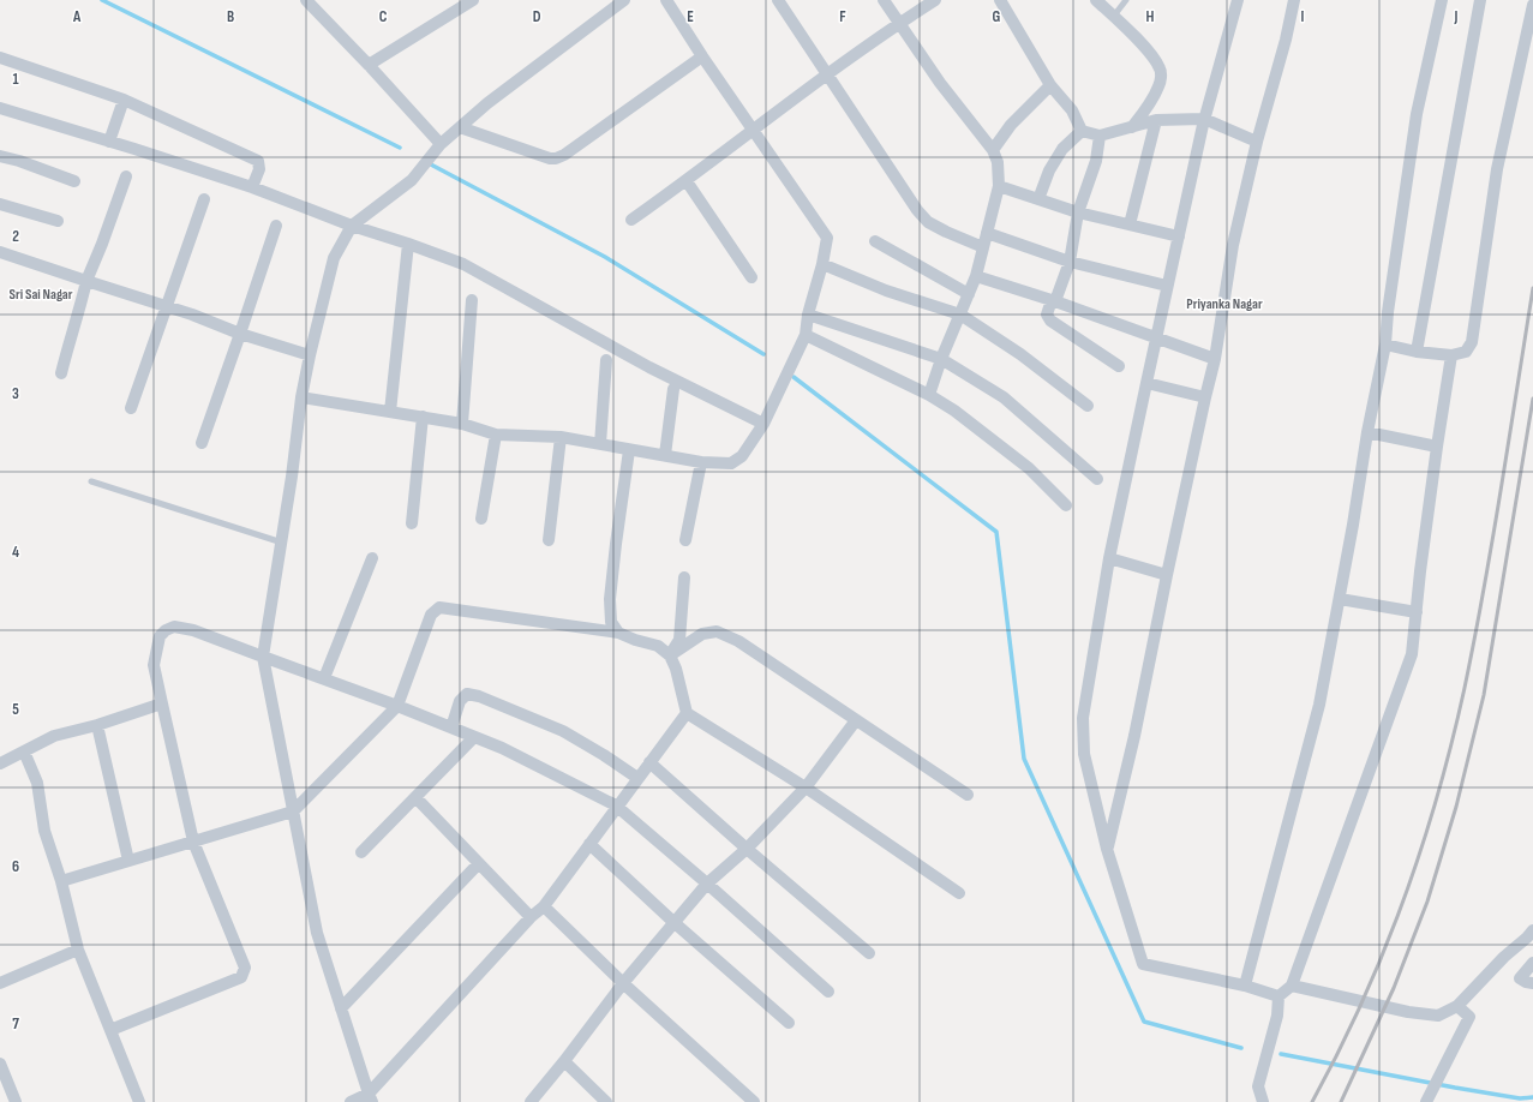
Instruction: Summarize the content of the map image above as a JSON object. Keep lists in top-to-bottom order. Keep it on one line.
{"districts":["Sri Sai Nagar","Priyanka Nagar"],"grid":{"columns":["A","B","C","D","E","F","G","H","I","J"],"rows":["1","2","3","4","5","6","7"]}}
